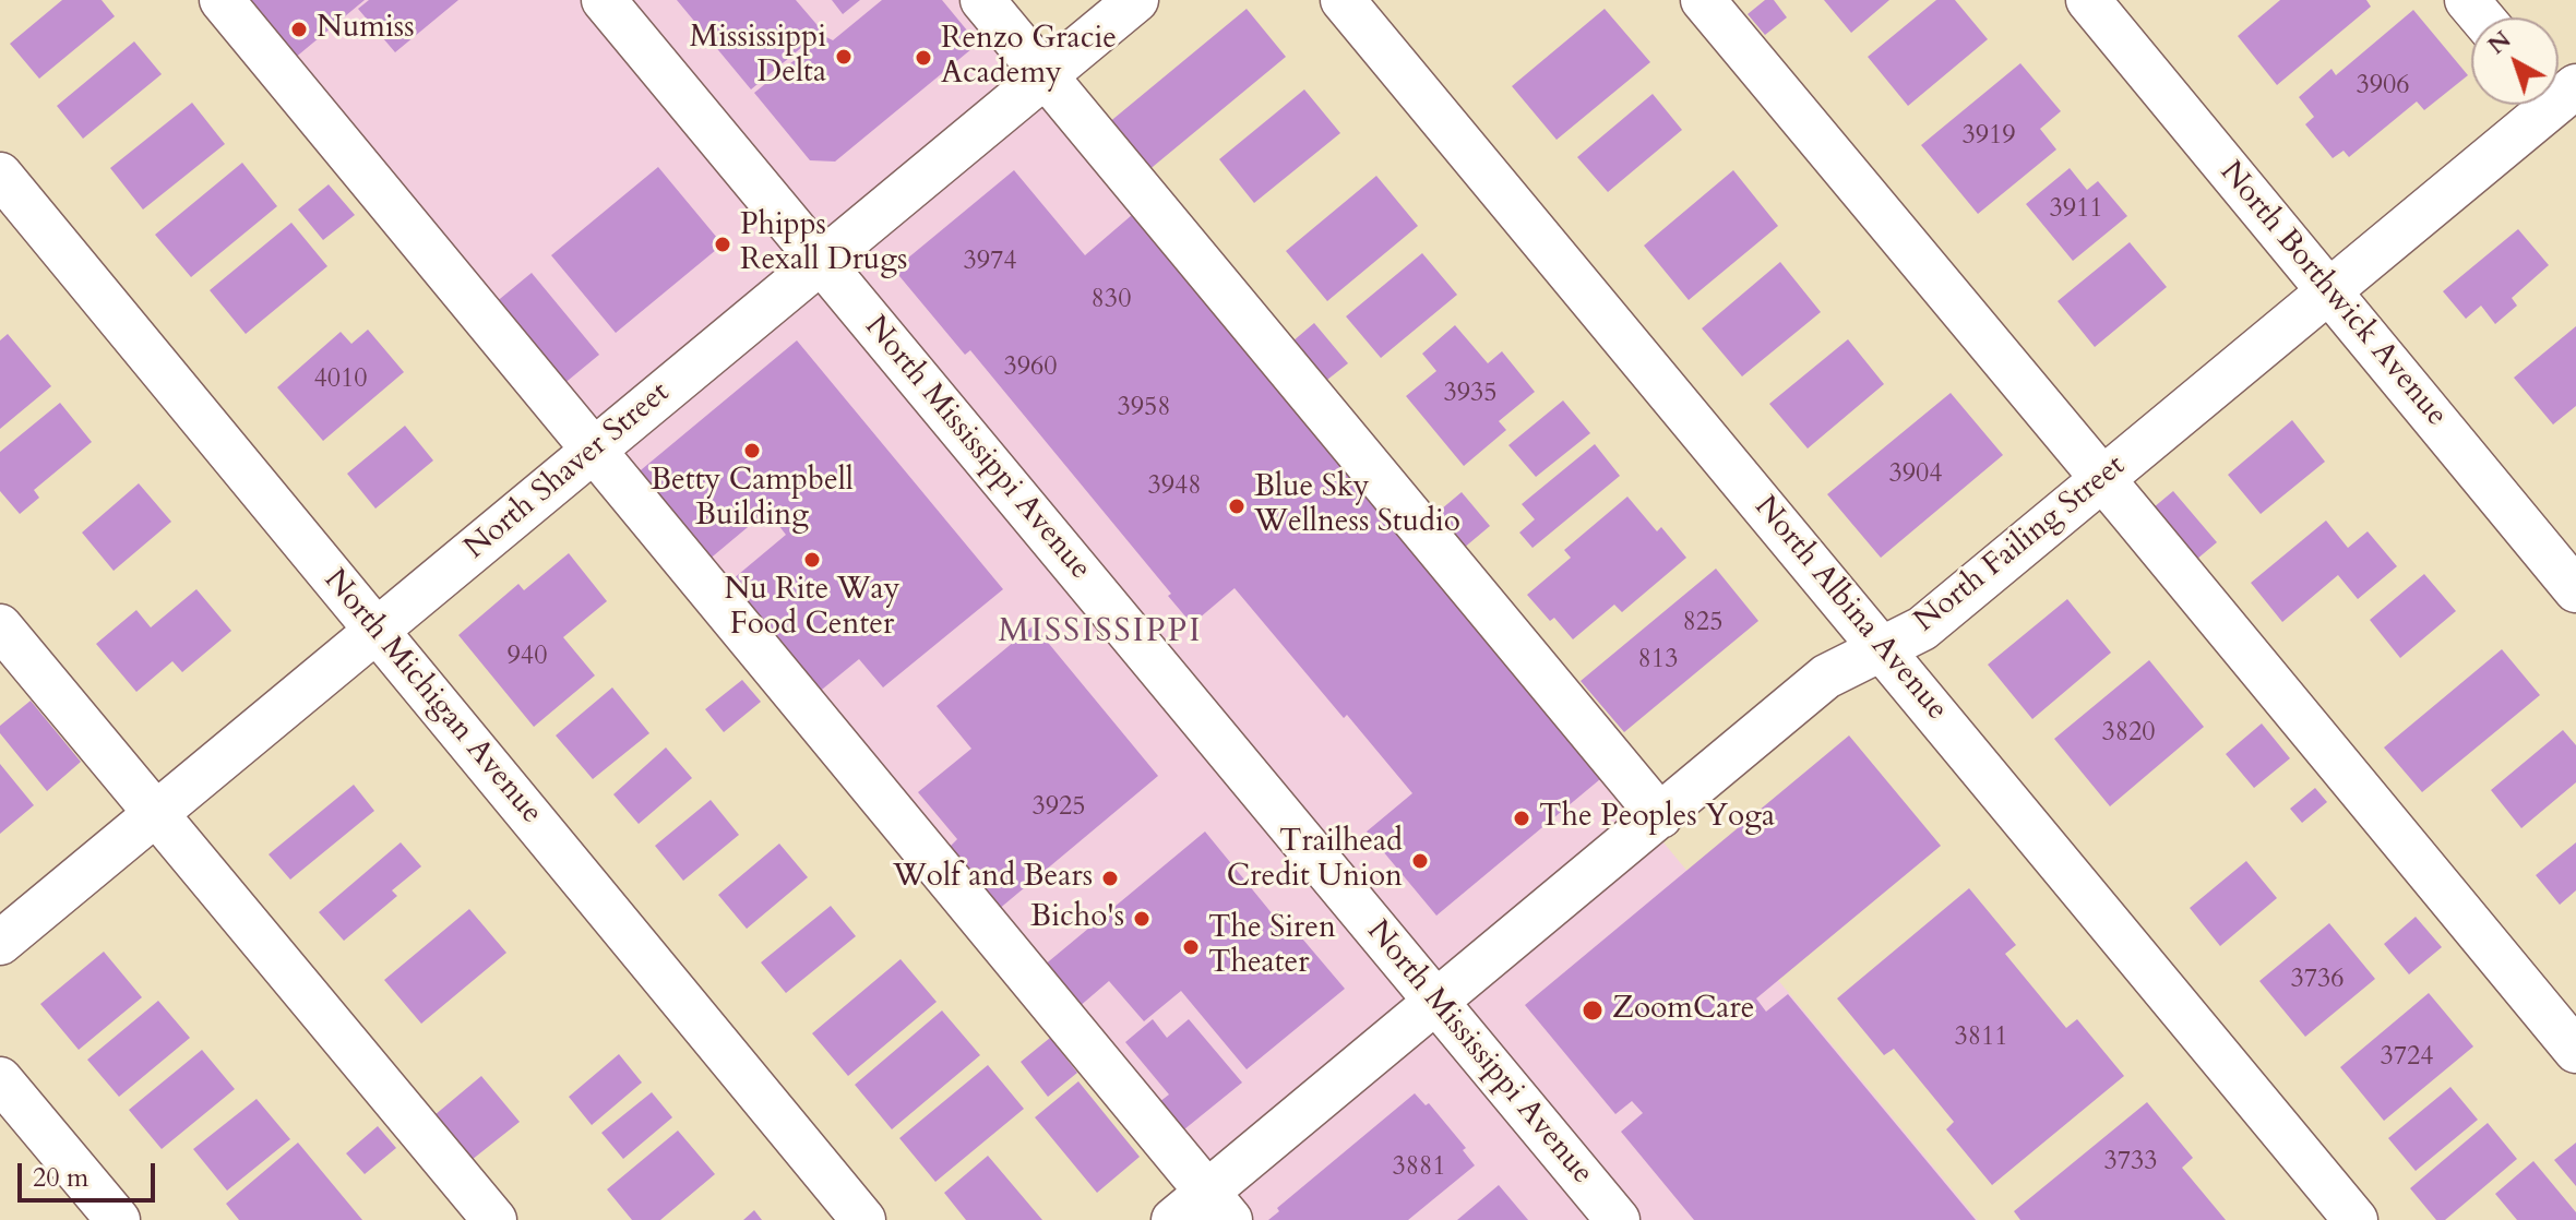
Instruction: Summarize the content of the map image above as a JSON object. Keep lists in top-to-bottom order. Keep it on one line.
{"streets":{"street":["North Borthwick Avenue","North Mississippi Avenue","North Shaver Street","North Failing Street","North Albina Avenue","North Michigan Avenue"]},"crossings":[["North Borthwick Avenue","North Failing Street"],["North Mississippi Avenue","North Shaver Street"],["North Mississippi Avenue","North Failing Street"],["North Shaver Street","North Michigan Avenue"],["North Failing Street","North Albina Avenue"]],"districts":["MISSISSIPPI"],"places":["Numiss","Mississippi Delta","Renzo Gracie Academy","Phipps Rexall Drugs","Betty Campbell Building","Blue Sky Wellness Studio","Nu Rite Way Food Center","The Peoples Yoga","Trailhead Credit Union","Wolf and Bears","Bicho's","The Siren Theater","ZoomCare"],"house_numbers":["3906","3919","3911","3974","830","3960","4010","3935","3958","3904","3948","825","940","813","3820","3925","3736","3811","3724","3733","3881"],"scale_bar":"20 m","north":"top left"}
